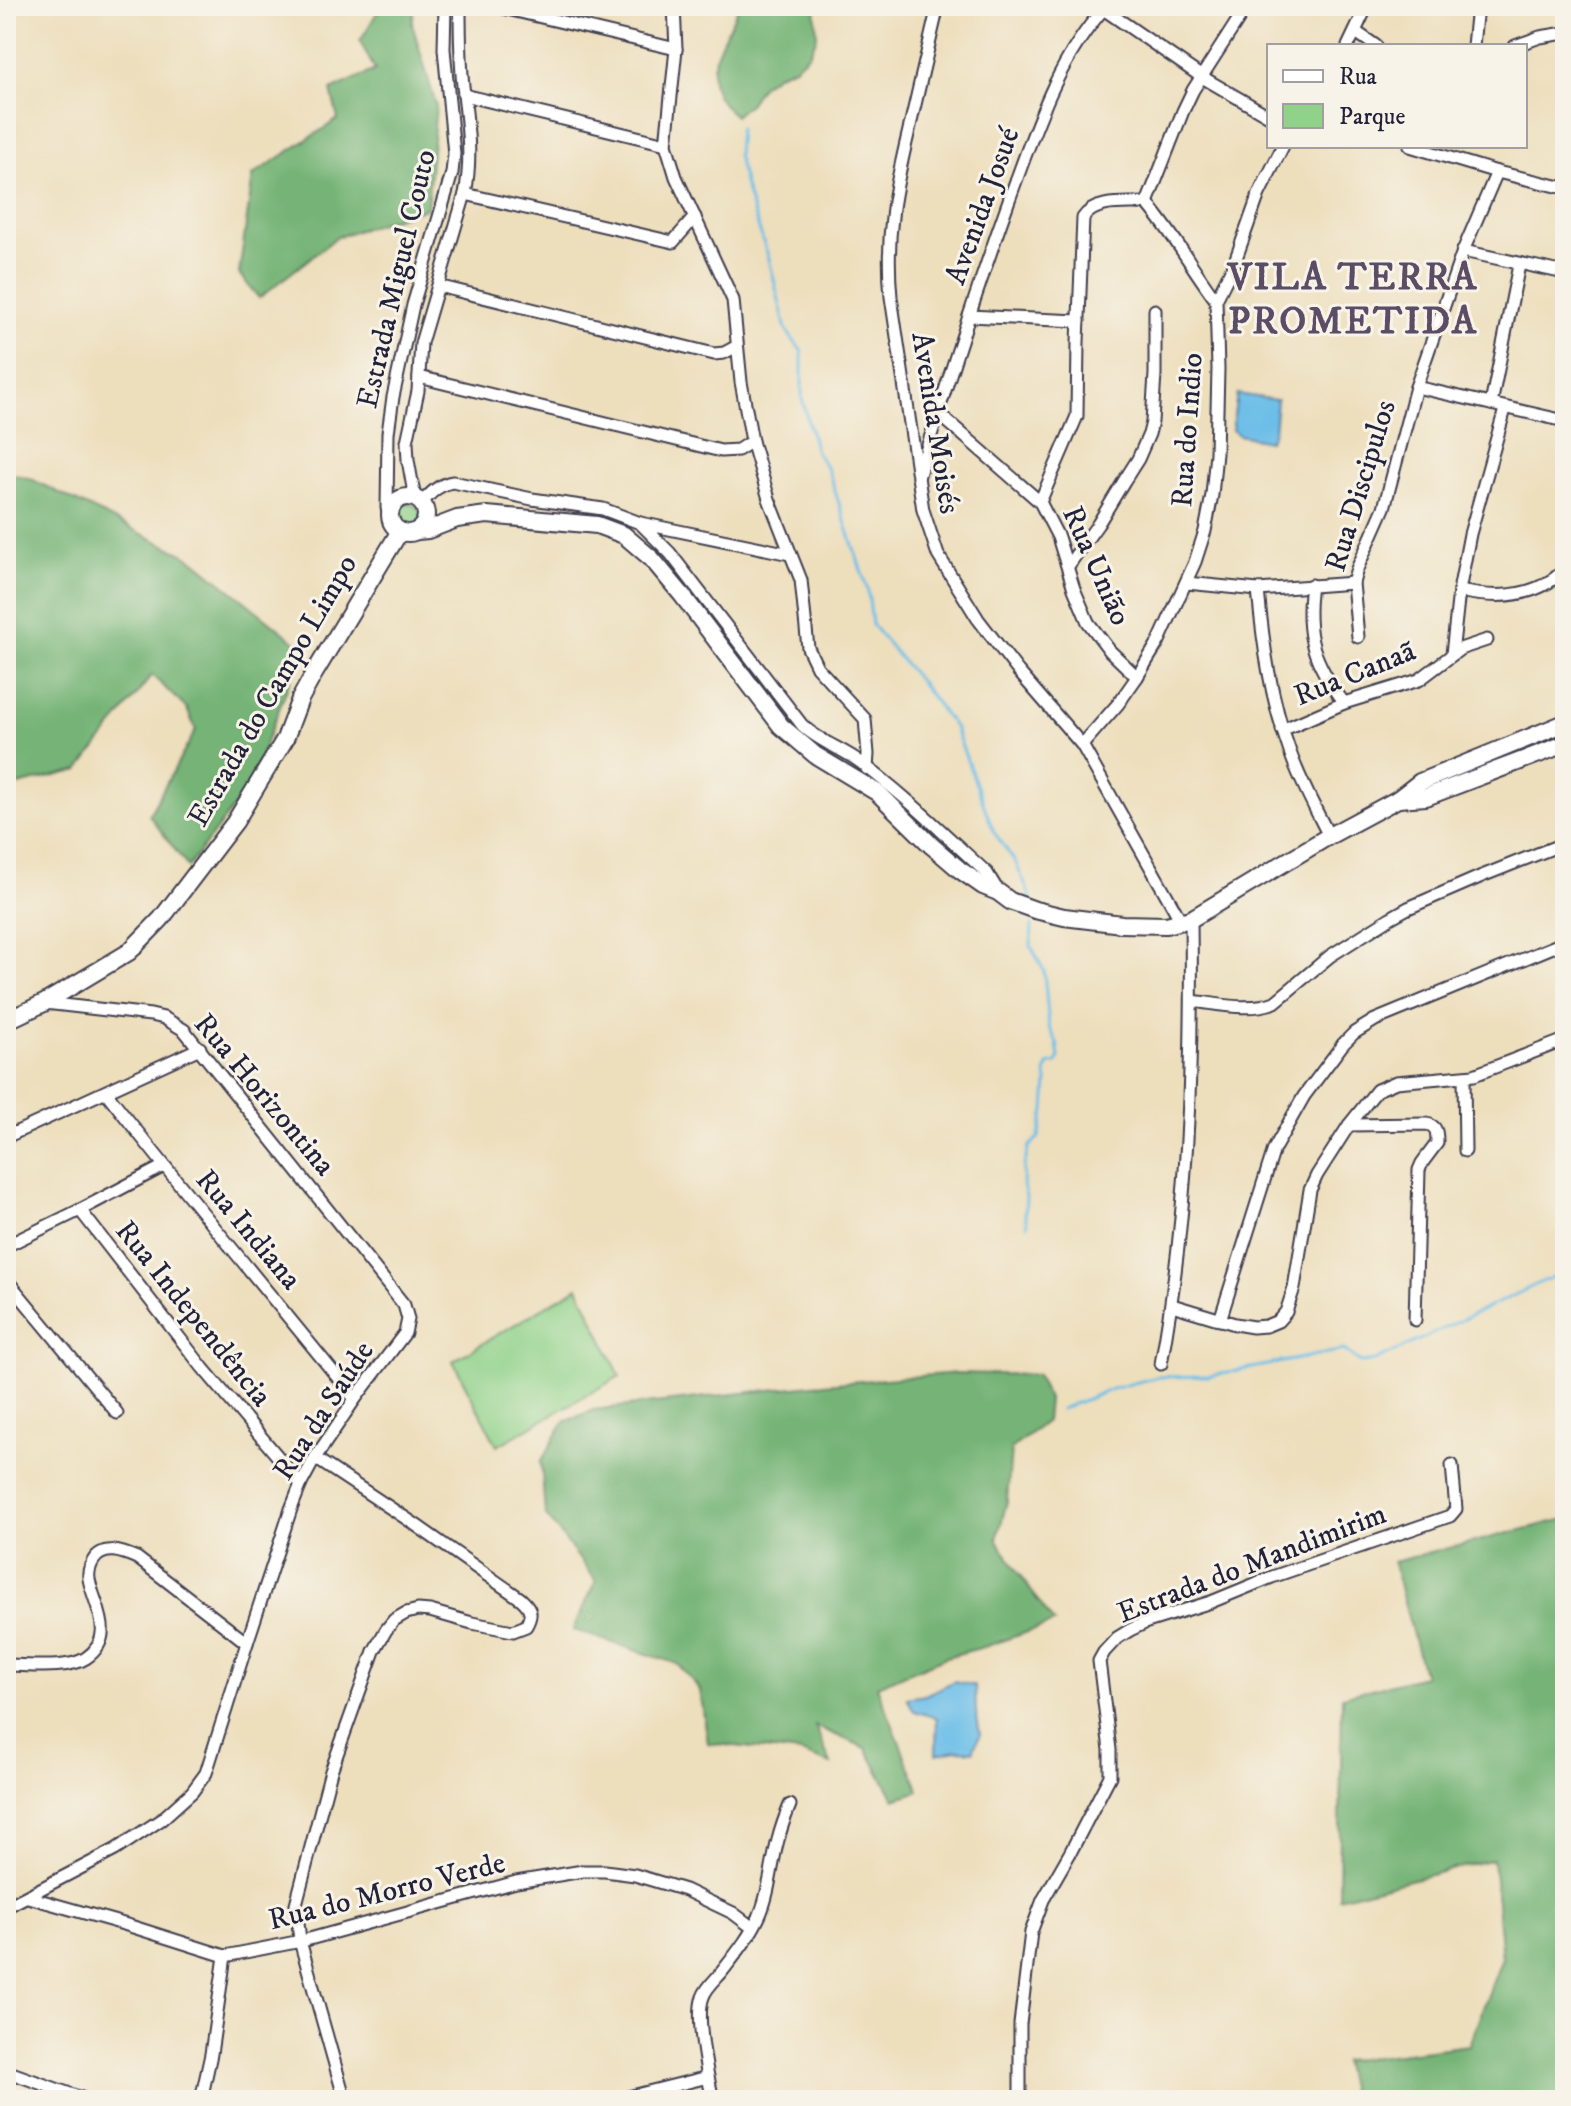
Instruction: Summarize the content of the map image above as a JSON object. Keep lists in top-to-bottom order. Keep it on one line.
{"streets":{"street":["Avenida Josué","Estrada Miguel Couto","Avenida Moisés","Rua do Indio","Rua Discipulos","Rua União","Rua Canaã","Estrada do Campo Limpo","Rua Horizontina","Rua Indiana","Rua Independência","Rua da Saúde","Estrada do Mandimirim","Rua do Morro Verde"]},"crossings":[["Avenida Josué","Avenida Moisés"],["Avenida Josué","Rua União"],["Estrada Miguel Couto","Estrada do Campo Limpo"],["Avenida Moisés","Rua do Indio"],["Rua do Indio","Rua União"],["Estrada do Campo Limpo","Rua Horizontina"],["Rua Horizontina","Rua da Saúde"],["Rua Indiana","Rua da Saúde"],["Rua Independência","Rua da Saúde"],["Rua da Saúde","Rua do Morro Verde"]],"districts":["VILA TERRA PROMETIDA"],"legend":["Rua","Parque"]}
